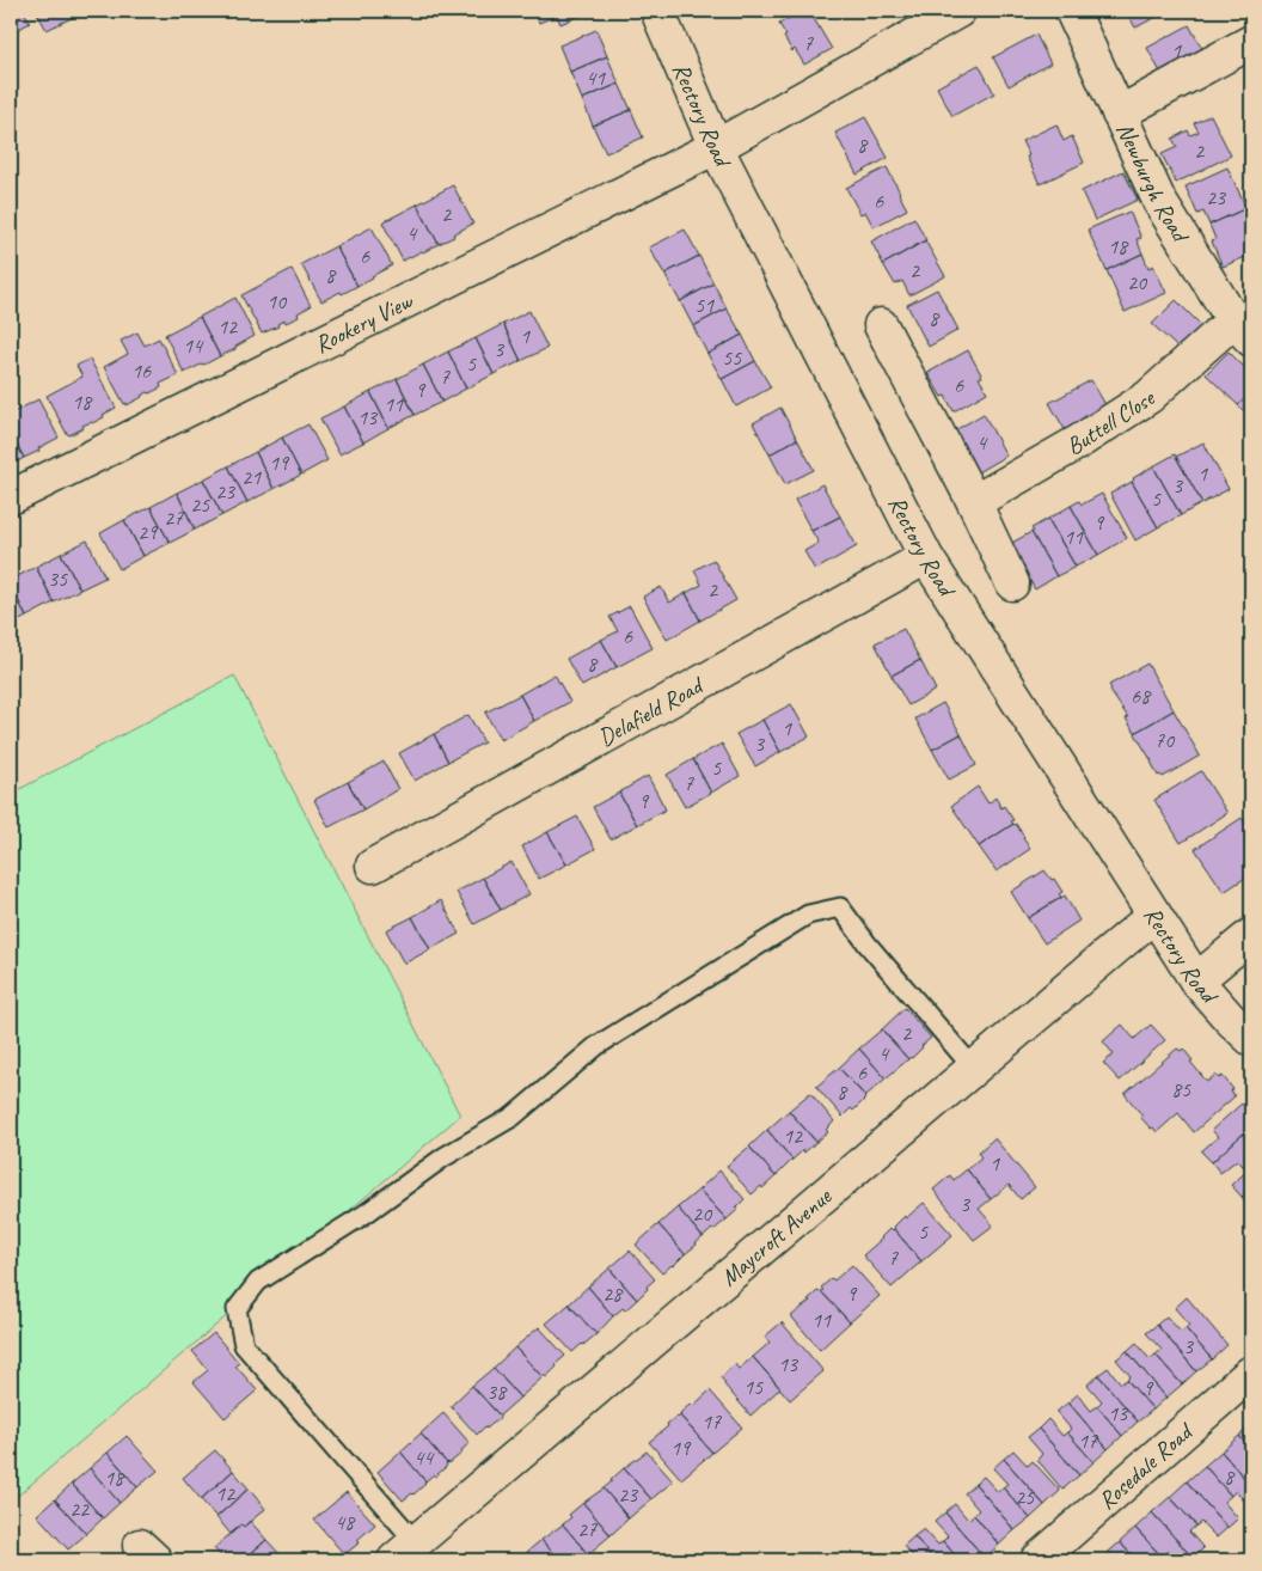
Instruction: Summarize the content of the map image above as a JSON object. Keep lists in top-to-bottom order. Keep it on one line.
{"streets":{"street":["Rectory Road","Newburgh Road","Rookery View","Buttell Close","Delafield Road","Maycroft Avenue","Rosedale Road"]},"crossings":[["Rectory Road","Rookery View"],["Rectory Road","Delafield Road"],["Rectory Road","Maycroft Avenue"],["Newburgh Road","Buttell Close"]],"house_numbers":["7","1","41","8","2","23","6","2","4","18","6","2","8","20","10","51","8","12","1","14","3","55","5","16","7","6","9","18","11","13","4","19","1","21","3","23","5","25","27","9","29","11","35","2","6","8","68","1","70","3","5","7","9","2","4","6","85","8","12","1","3","20","5","7","28","9","11","3","13","15","9","38","13","17","17","19","44","8","18","12","23","25","22","48","27"]}
